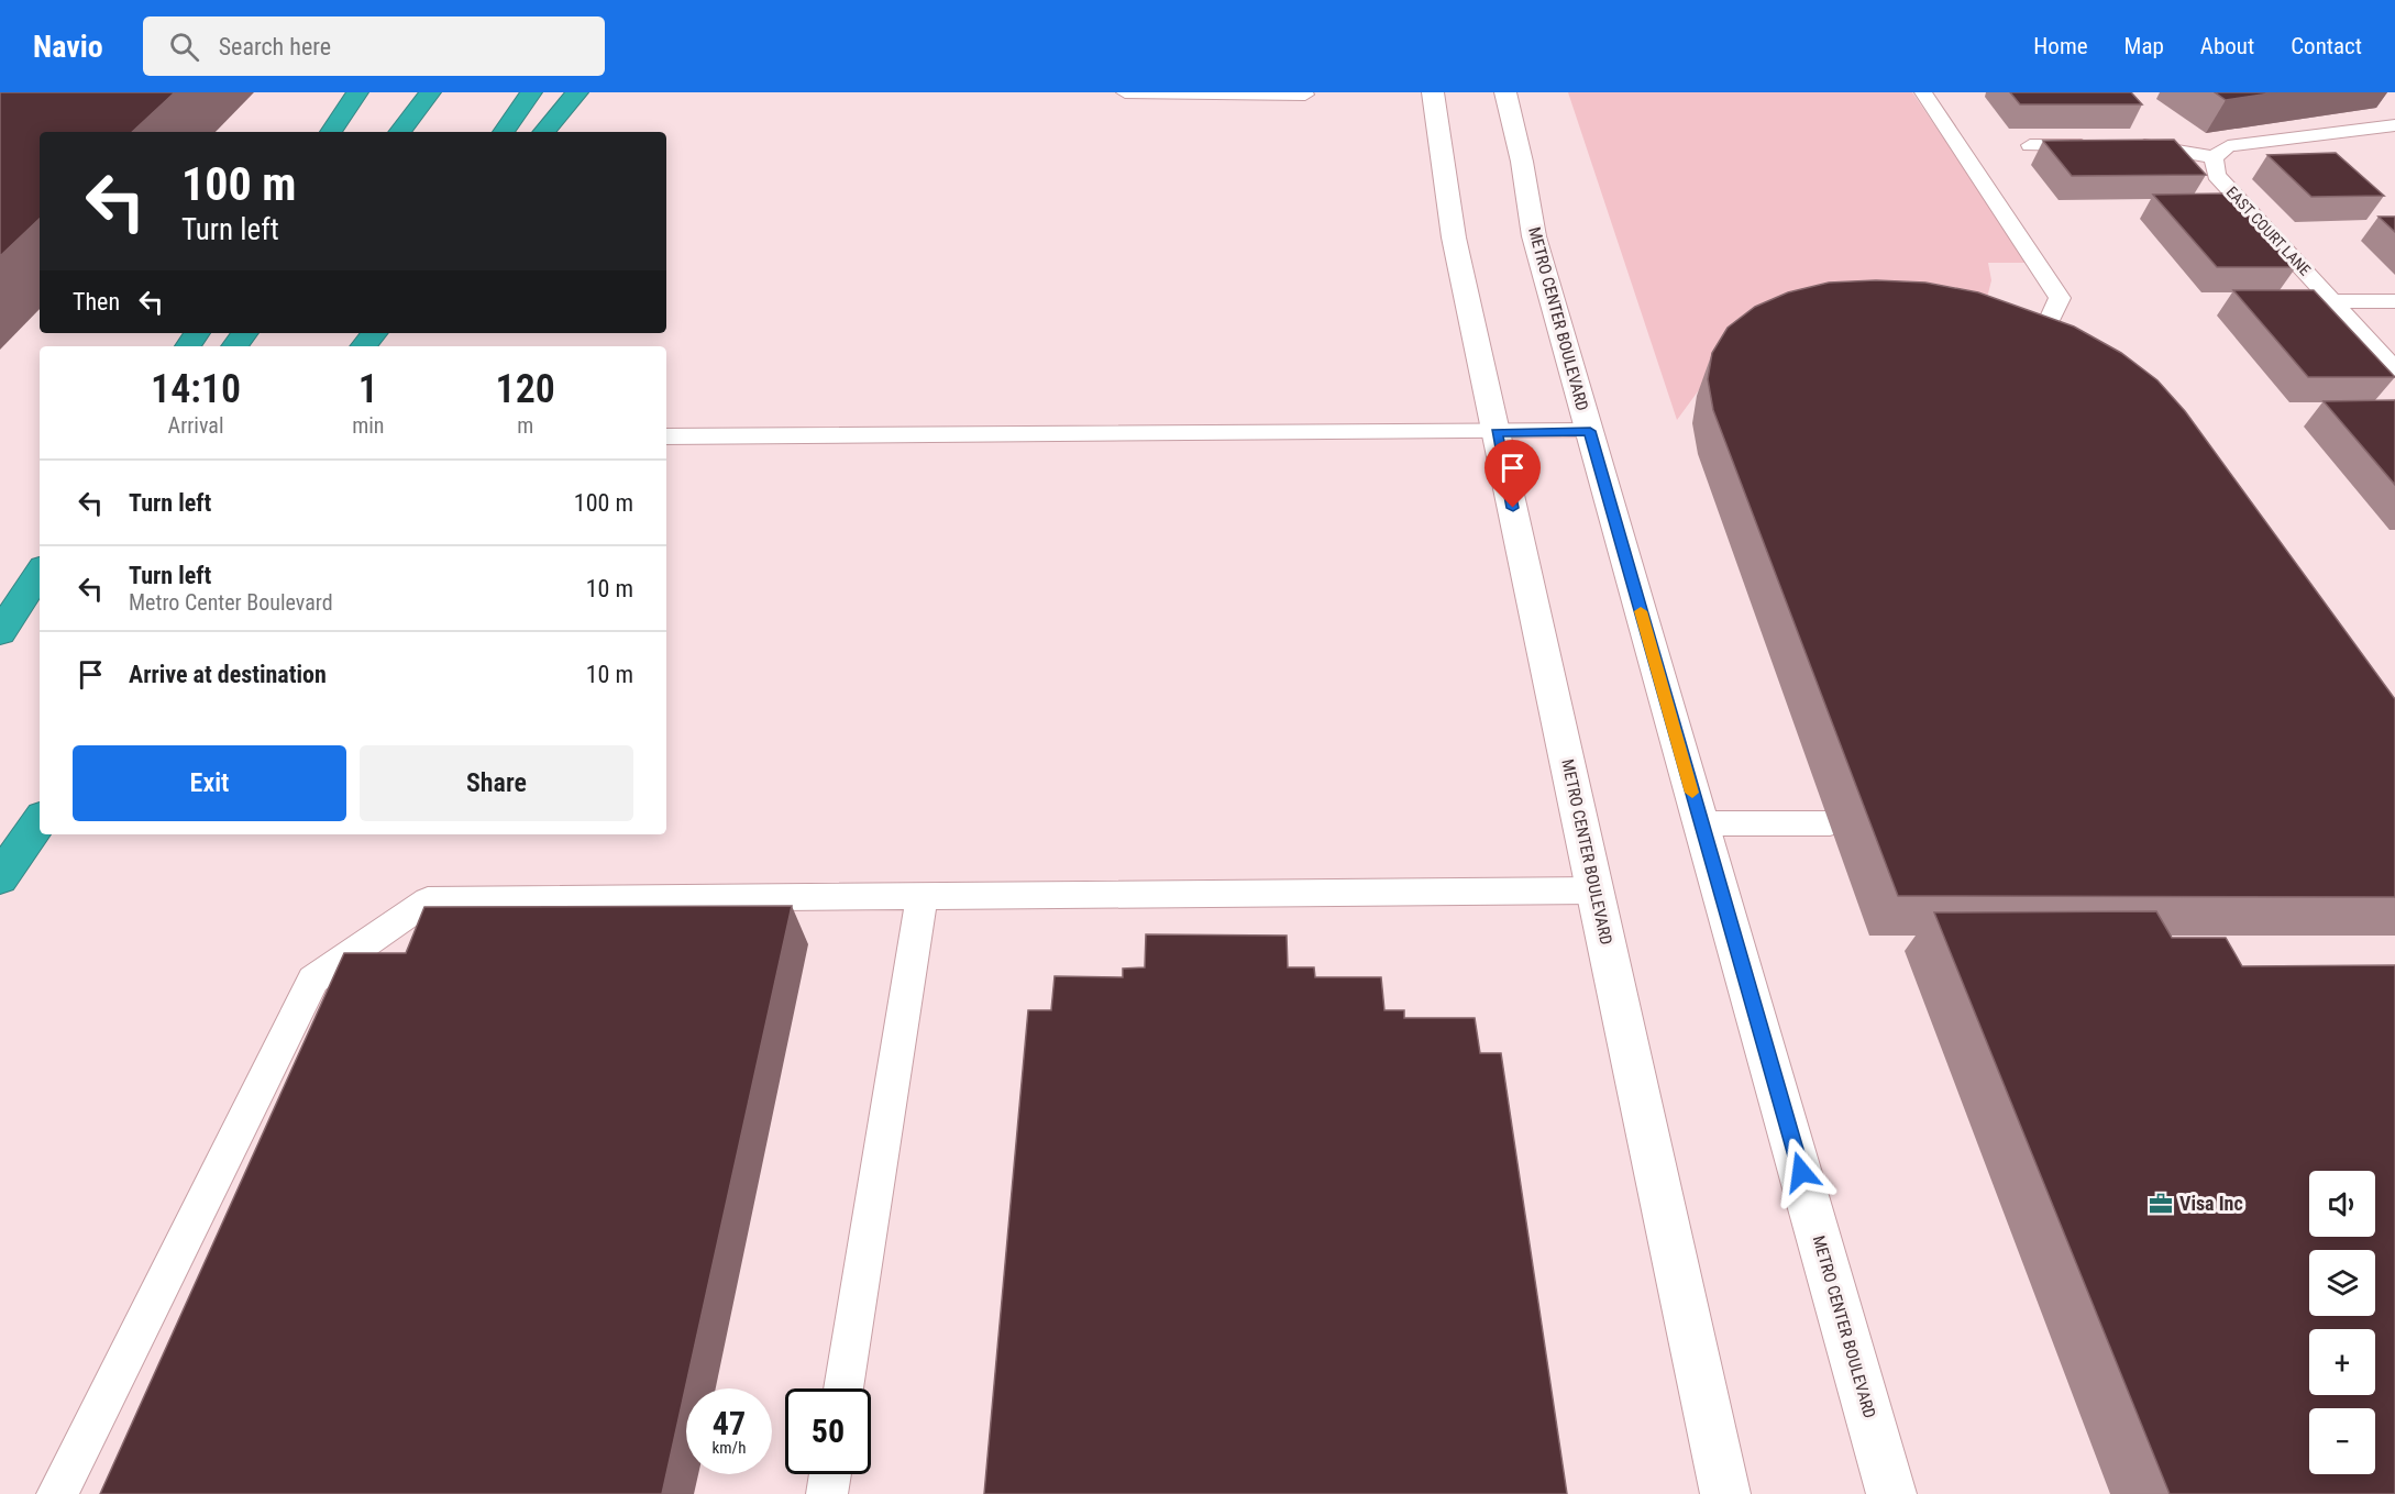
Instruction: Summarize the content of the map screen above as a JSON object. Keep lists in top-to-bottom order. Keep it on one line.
{"streets":{"main road":["METRO CENTER BOULEVARD"],"lane":["EAST COURT LANE"]},"places":{"office":["Visa Inc"]},"page":{"header":"Navio","search":"Search here","nav":["Home","Map","About","Contact"],"turn":["100 m","Turn left"],"then":"Then","eta":["14:10","Arrival","1","min","120","m"],"list":[{"name":"Turn left","value":"100 m"},{"name":"Turn left","note":"Metro Center Boulevard","value":"10 m"},{"name":"Arrive at destination","value":"10 m"}],"buttons":["Exit","Share"],"map_buttons":["+","−"],"speed":"47 km/h","limit":"50"}}
